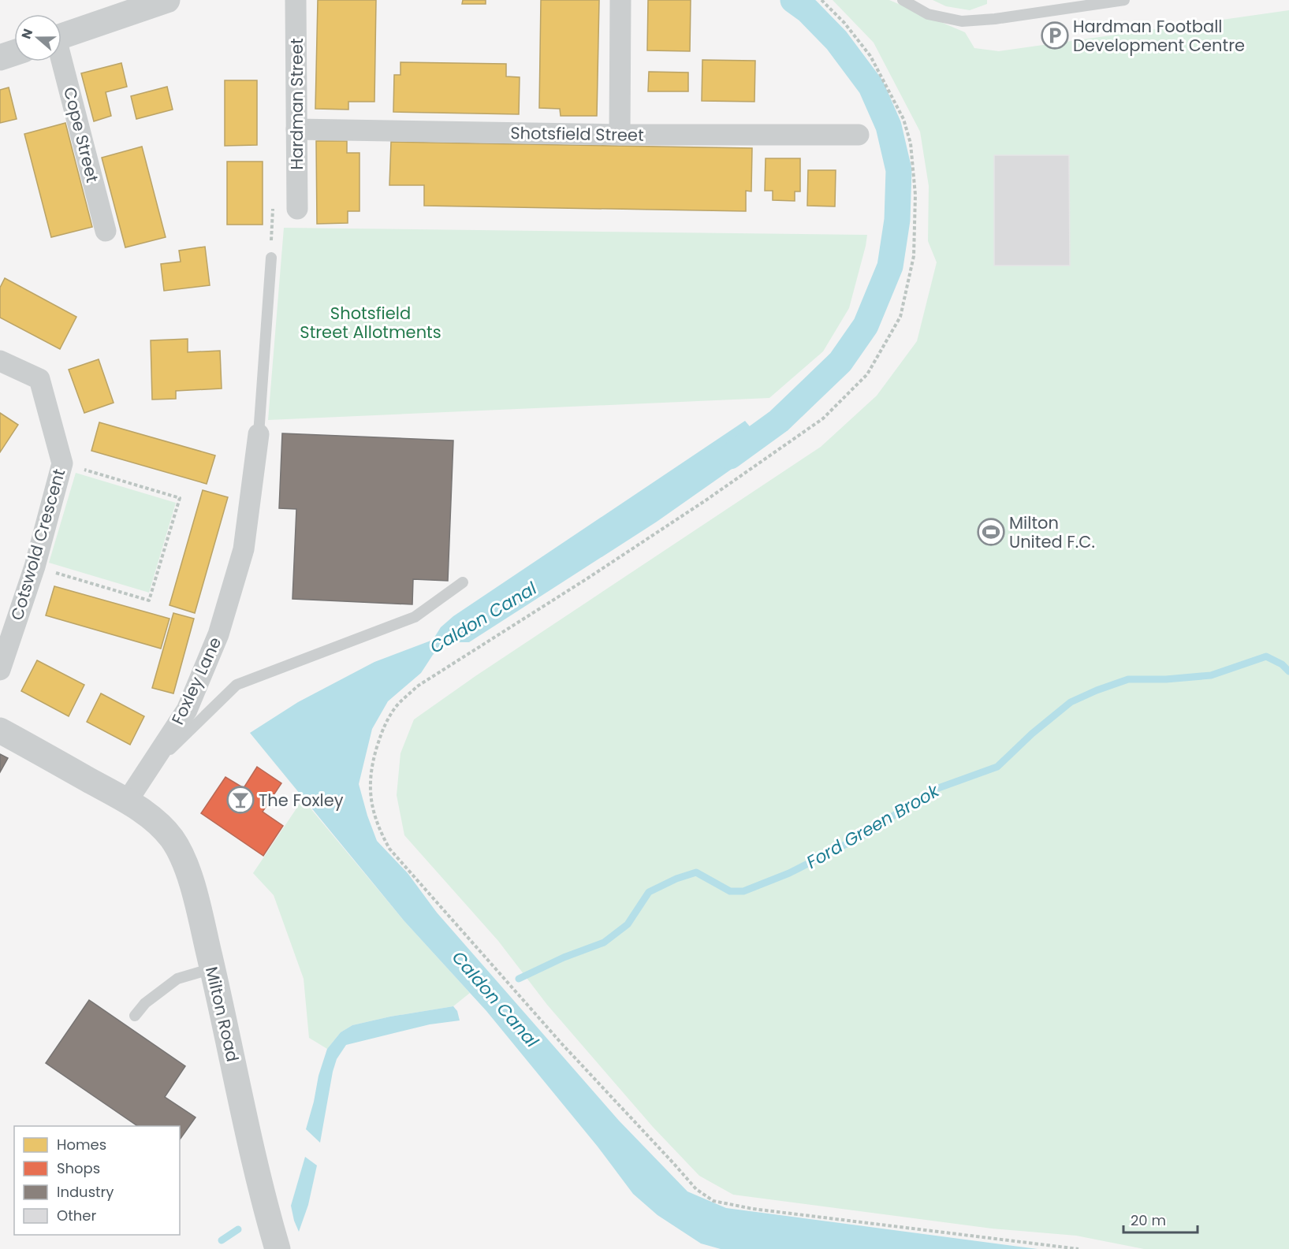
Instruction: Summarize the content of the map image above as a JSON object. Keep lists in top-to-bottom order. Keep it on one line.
{"streets":{"street":["Hardman Street","Shotsfield Street","Cope Street","Cotswold Crescent","Foxley Lane","Milton Road"]},"crossings":[["Hardman Street","Shotsfield Street"],["Foxley Lane","Milton Road"]],"water":["Caldon Canal","Ford Green Brook"],"parks":["Shotsfield Street Allotments"],"places":{"parking":["Hardman Football Development Centre"],"sports":["Milton United F.C."],"bar":["The Foxley"]},"legend":["Homes","Shops","Industry","Other"],"scale_bar":"20 m","north":"left"}
